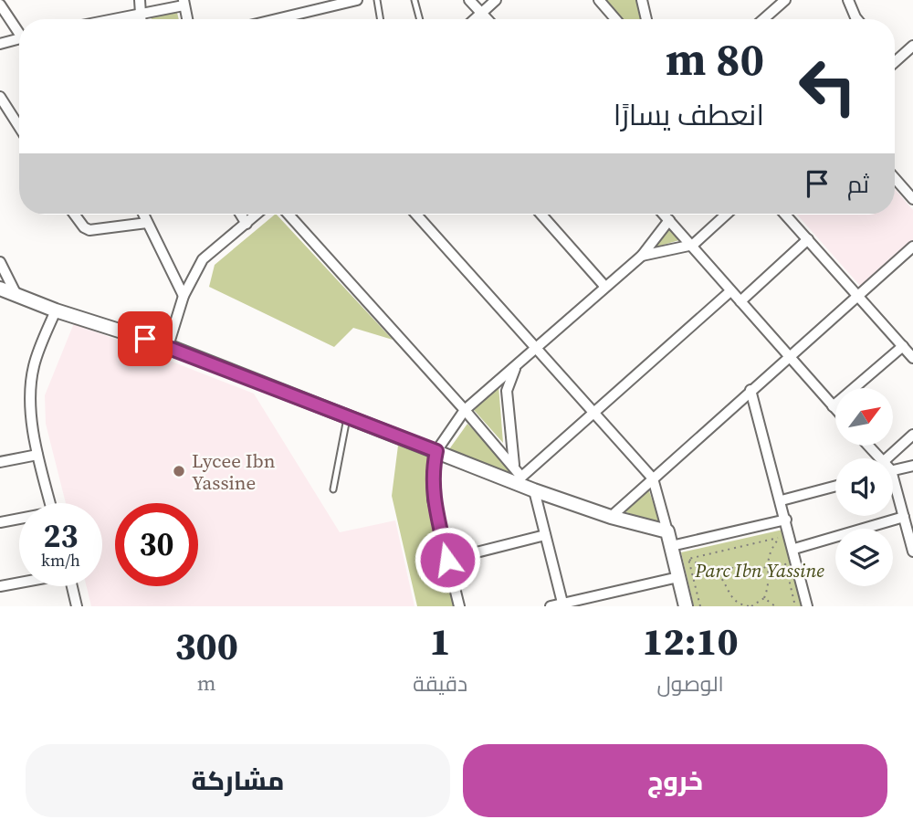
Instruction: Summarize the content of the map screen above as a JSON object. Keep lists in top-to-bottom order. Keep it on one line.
{"parks":["Parc Ibn Yassine"],"places":["Lycee Ibn Yassine"],"north":"top right","page":{"turn":["80 m","انعطف يسارًا"],"then":"ثم","speed":"23 km/h","limit":"30","eta":["12:10","الوصول","1","دقيقة","300","m"],"buttons":["خروج","مشاركة"]}}
